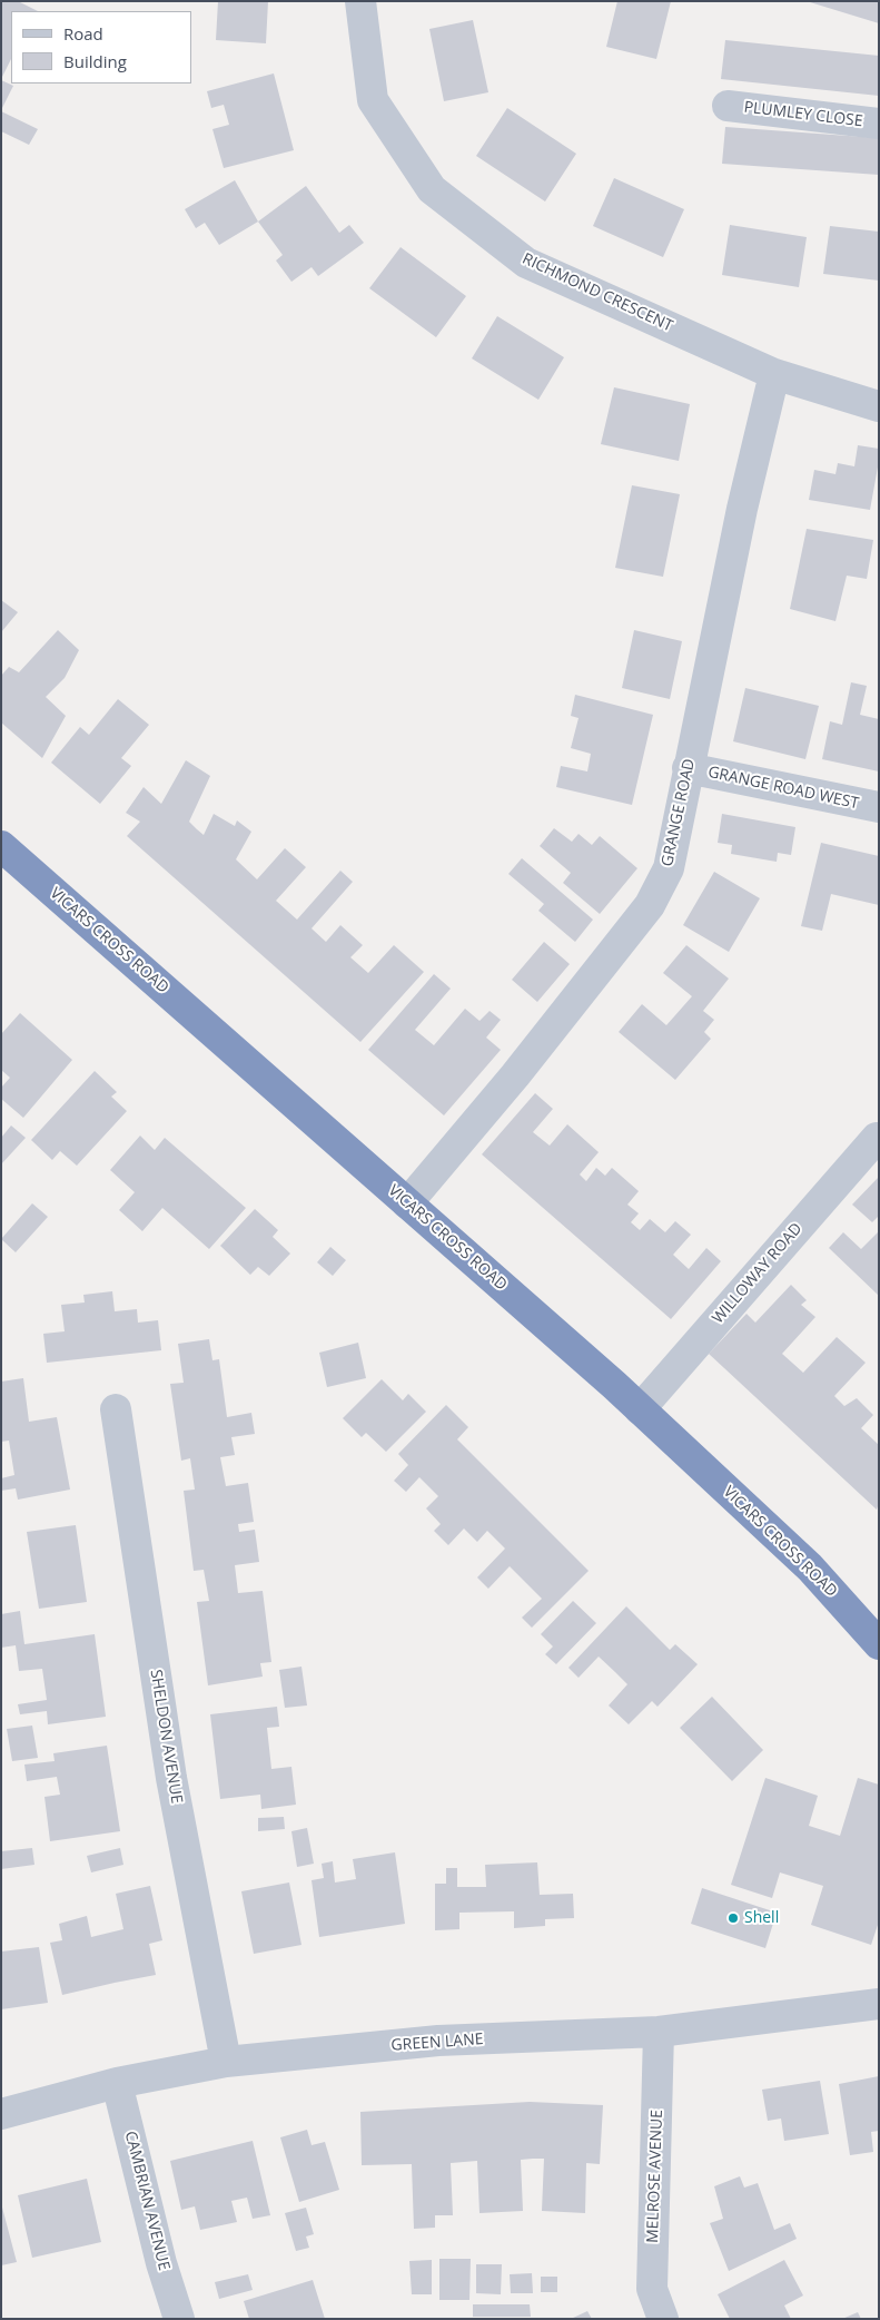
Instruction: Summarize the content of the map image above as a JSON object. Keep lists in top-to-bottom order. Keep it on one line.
{"streets":{"highway":["VICARS CROSS ROAD"],"street":["PLUMLEY CLOSE","RICHMOND CRESCENT","GRANGE ROAD WEST","GRANGE ROAD","WILLOWAY ROAD","SHELDON AVENUE","GREEN LANE","MELROSE AVENUE","CAMBRIAN AVENUE"]},"crossings":[["RICHMOND CRESCENT","GRANGE ROAD"],["GRANGE ROAD WEST","GRANGE ROAD"],["GRANGE ROAD","VICARS CROSS ROAD"],["VICARS CROSS ROAD","WILLOWAY ROAD"],["SHELDON AVENUE","GREEN LANE"],["GREEN LANE","MELROSE AVENUE"],["GREEN LANE","CAMBRIAN AVENUE"]],"places":["Shell"],"legend":["Road","Building"]}
